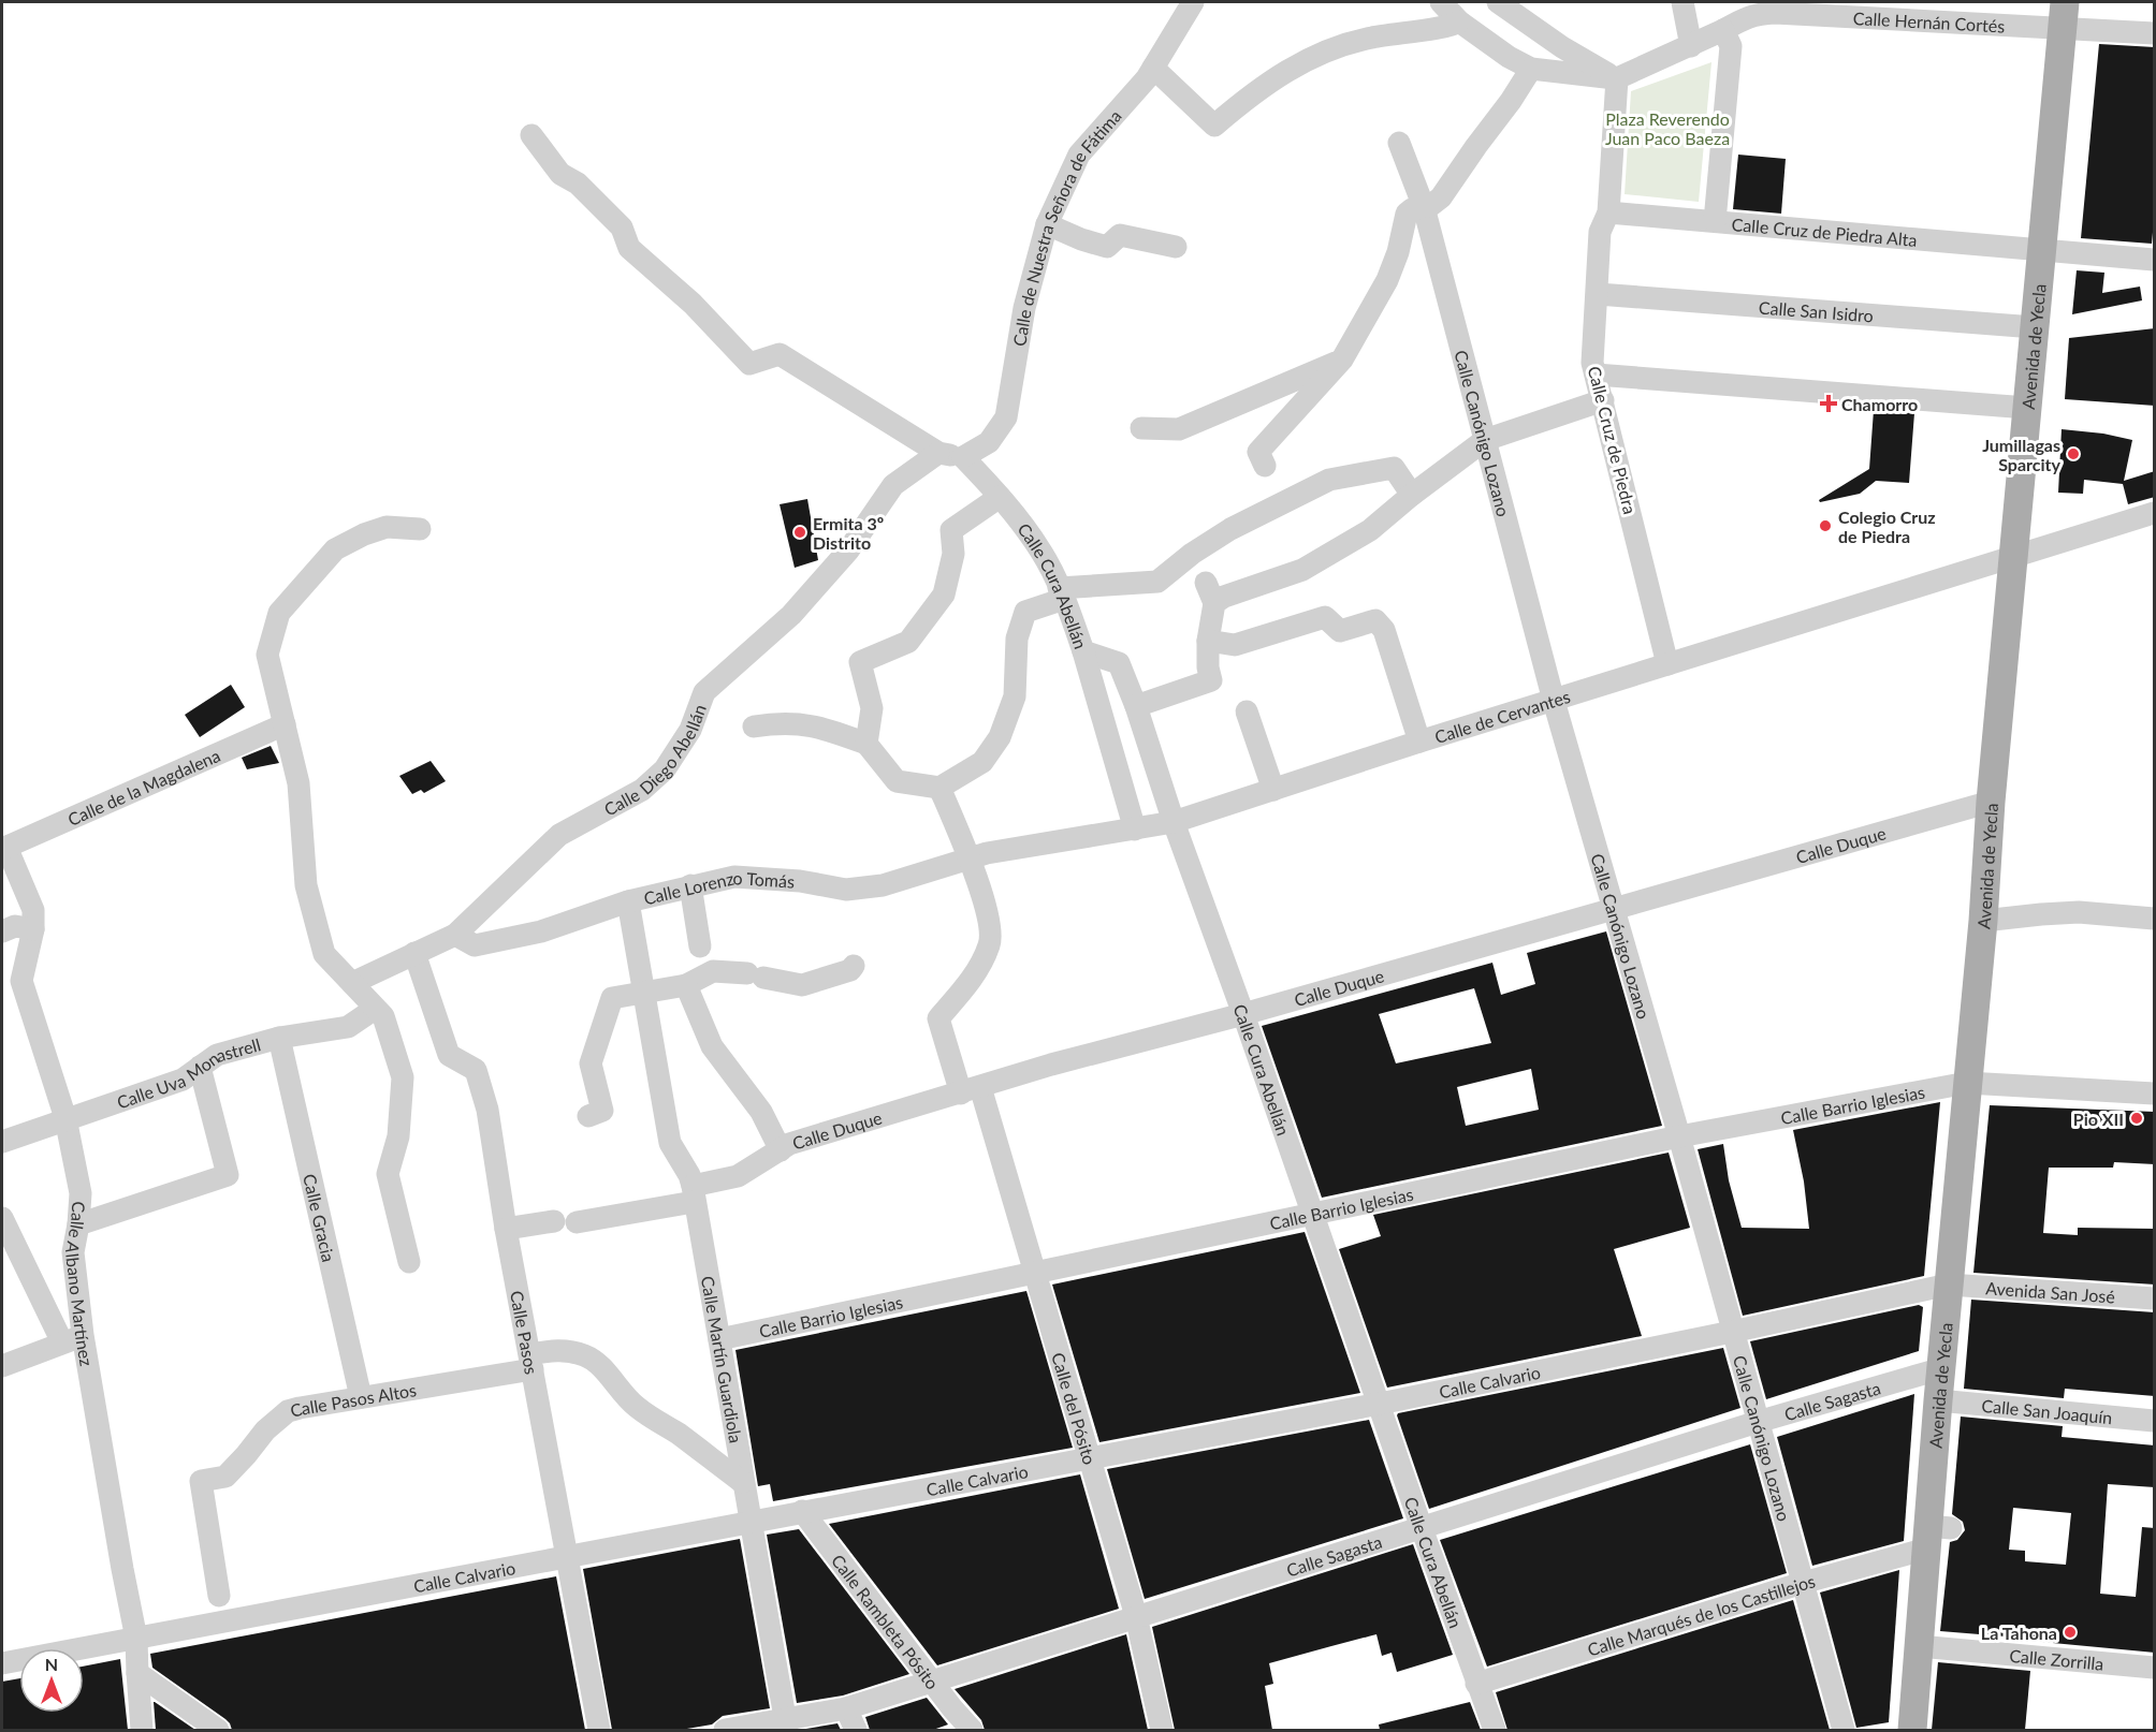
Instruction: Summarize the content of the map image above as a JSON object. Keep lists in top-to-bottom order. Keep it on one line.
{"streets":{"main road":["Avenida de Yecla"],"street":["Calle Hernán Cortés","Calle de Nuestra Señora de Fátima","Calle Cruz de Piedra Alta","Calle San Isidro","Calle Canónigo Lozano","Calle Cruz de Piedra","Calle Cura Abellán","Calle de Cervantes","Calle Diego Abellán","Calle de la Magdalena","Calle Duque","Calle Lorenzo Tomás","Calle Uva Monastrell","Calle Barrio Iglesias","Calle Gracia","Calle Albano Martínez","Avenida San José","Calle Pasos","Calle Martín Guardiola","Calle Calvario","Calle Sagasta","Calle Pasos Altos","Calle del Pósito","Calle San Joaquín","Calle Marqués de los Castillejos","Calle Rambleta Pósito","Calle Zorrilla"]},"crossings":[["Calle Hernán Cortés","Avenida de Yecla"],["Calle de Nuestra Señora de Fátima","Calle Cura Abellán"],["Calle Cruz de Piedra Alta","Avenida de Yecla"],["Calle Cruz de Piedra Alta","Calle Cruz de Piedra"],["Calle San Isidro","Avenida de Yecla"],["Calle San Isidro","Calle Cruz de Piedra"],["Avenida de Yecla","Calle de Cervantes"],["Avenida de Yecla","Calle Duque"],["Avenida de Yecla","Calle Barrio Iglesias"],["Avenida de Yecla","Avenida San José"],["Avenida de Yecla","Calle Calvario"],["Avenida de Yecla","Calle Sagasta"],["Avenida de Yecla","Calle San Joaquín"],["Avenida de Yecla","Calle Marqués de los Castillejos"],["Avenida de Yecla","Calle Zorrilla"],["Calle Canónigo Lozano","Calle de Cervantes"],["Calle Canónigo Lozano","Calle Duque"],["Calle Canónigo Lozano","Calle Barrio Iglesias"],["Calle Canónigo Lozano","Calle Calvario"],["Calle Canónigo Lozano","Calle Sagasta"],["Calle Canónigo Lozano","Calle Marqués de los Castillejos"],["Calle Cruz de Piedra","Calle de Cervantes"],["Calle Cura Abellán","Calle de Cervantes"],["Calle Cura Abellán","Calle Duque"],["Calle Cura Abellán","Calle Barrio Iglesias"],["Calle Cura Abellán","Calle Calvario"],["Calle Cura Abellán","Calle Sagasta"],["Calle Cura Abellán","Calle Marqués de los Castillejos"],["Calle de Cervantes","Calle Lorenzo Tomás"],["Calle de Cervantes","Calle del Pósito"],["Calle Diego Abellán","Calle Lorenzo Tomás"],["Calle Diego Abellán","Calle Pasos"],["Calle de la Magdalena","Calle Albano Martínez"],["Calle Duque","Calle Pasos"],["Calle Duque","Calle Martín Guardiola"],["Calle Duque","Calle del Pósito"],["Calle Lorenzo Tomás","Calle Martín Guardiola"],["Calle Lorenzo Tomás","Calle del Pósito"],["Calle Uva Monastrell","Calle Gracia"],["Calle Uva Monastrell","Calle Albano Martínez"],["Calle Barrio Iglesias","Calle Martín Guardiola"],["Calle Barrio Iglesias","Calle del Pósito"],["Calle Gracia","Calle Pasos Altos"],["Calle Albano Martínez","Calle Calvario"],["Avenida San José","Calle Calvario"],["Calle Pasos","Calle Calvario"],["Calle Pasos","Calle Pasos Altos"],["Calle Martín Guardiola","Calle Calvario"],["Calle Martín Guardiola","Calle Sagasta"],["Calle Martín Guardiola","Calle Pasos Altos"],["Calle Calvario","Calle del Pósito"],["Calle Calvario","Calle Rambleta Pósito"],["Calle Sagasta","Calle del Pósito"],["Calle Sagasta","Calle Rambleta Pósito"]],"parks":["Plaza Reverendo Juan Paco Baeza"],"places":{"health":["Chamorro"],"other":["Jumillagas Sparcity","Colegio Cruz de Piedra","Ermita 3º Distrito","Pio XII","La Tahona"]},"north":"top"}
